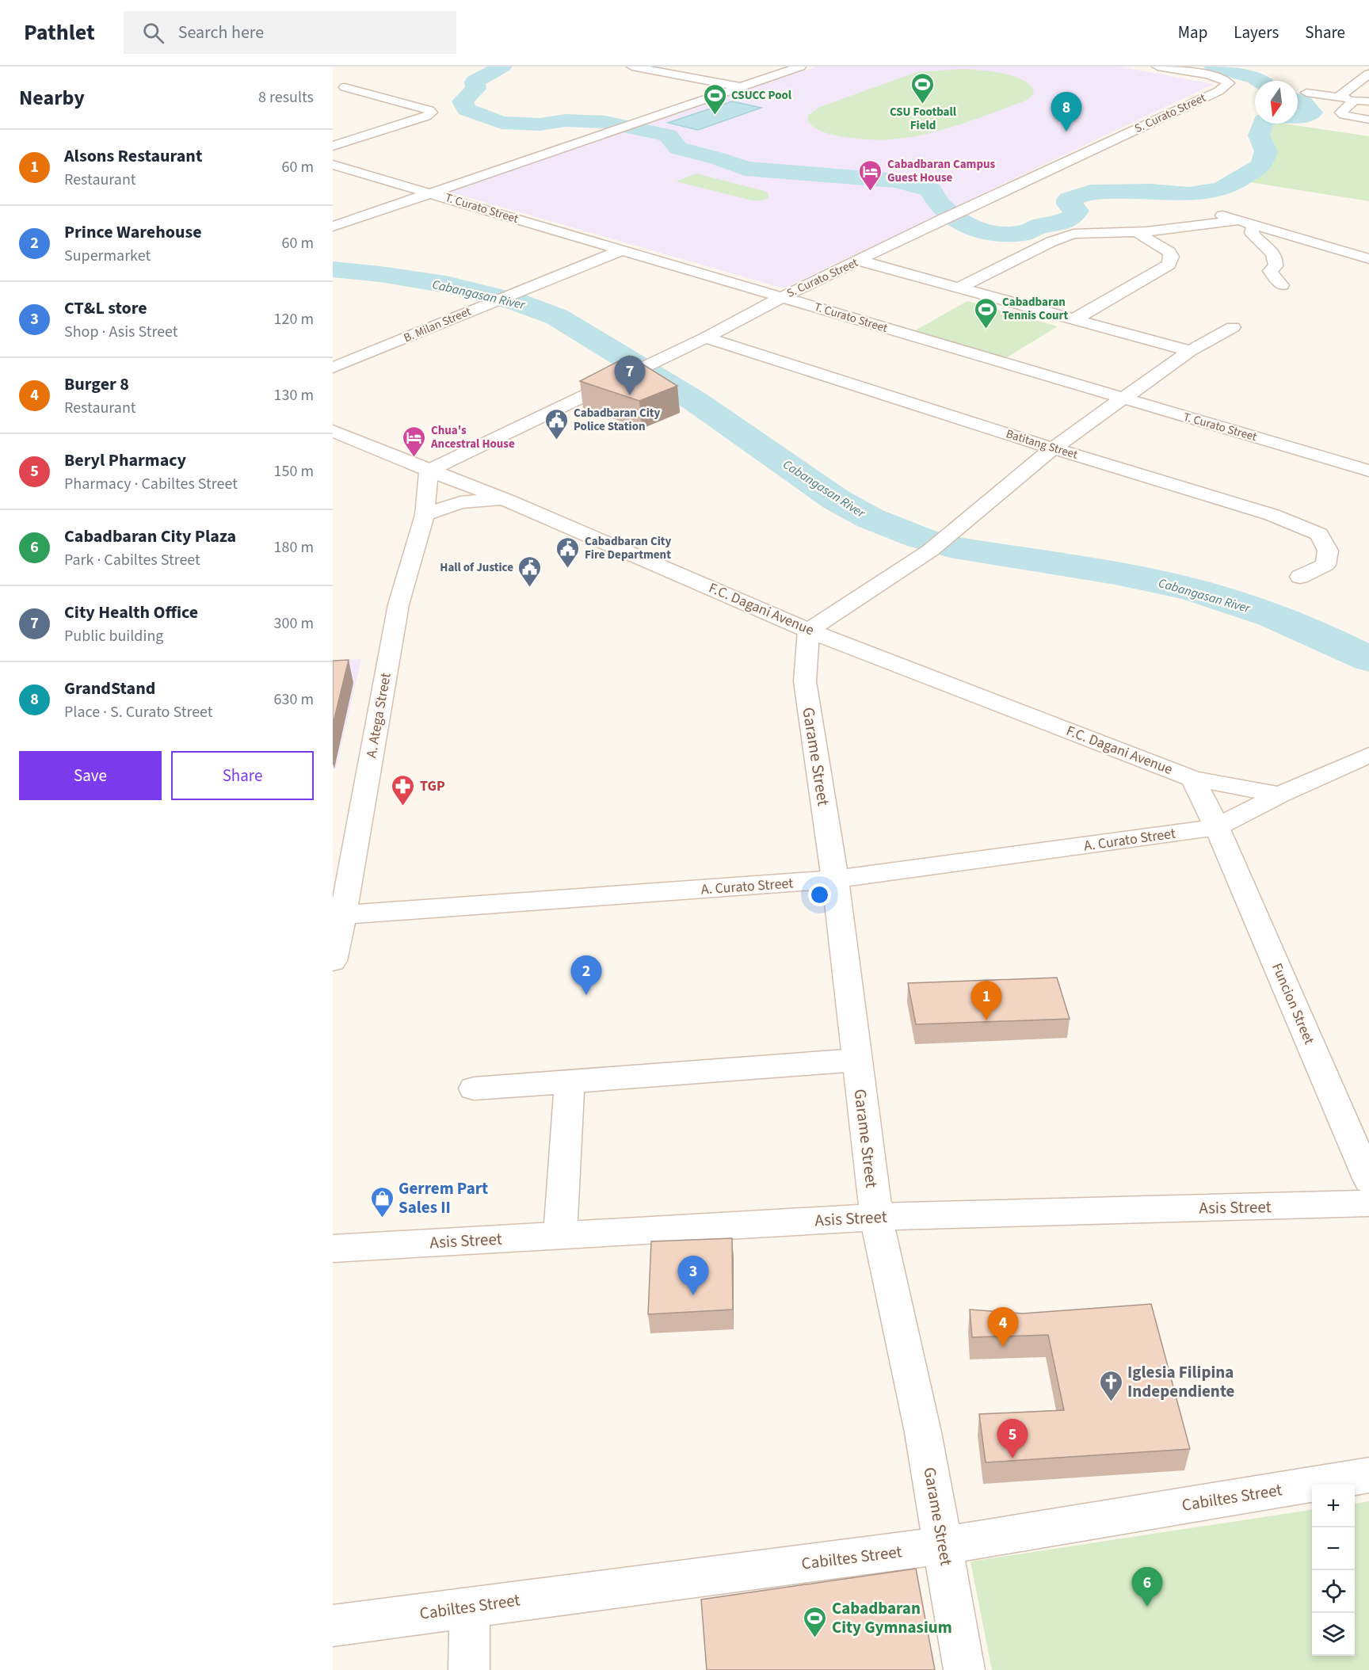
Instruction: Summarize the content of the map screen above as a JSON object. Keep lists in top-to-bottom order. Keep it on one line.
{"streets":{"street":["S. Curato Street","T. Curato Street","B. Milan Street","Batitang Street","F.C. Dagani Avenue","A. Atega Street","Garame Street","A. Curato Street","Funcion Street","Asis Street","Cabiltes Street"]},"crossings":[["S. Curato Street","T. Curato Street"],["S. Curato Street","Batitang Street"],["S. Curato Street","F.C. Dagani Avenue"],["S. Curato Street","A. Atega Street"],["T. Curato Street","B. Milan Street"],["F.C. Dagani Avenue","A. Atega Street"],["F.C. Dagani Avenue","Garame Street"],["F.C. Dagani Avenue","A. Curato Street"],["F.C. Dagani Avenue","Funcion Street"],["A. Atega Street","A. Curato Street"],["Garame Street","A. Curato Street"],["Garame Street","Asis Street"],["Garame Street","Cabiltes Street"],["A. Curato Street","Funcion Street"]],"water":["Cabangasan River"],"places":{"sports":["CSU Football Field","CSUCC Pool","Cabadbaran Tennis Court","Cabadbaran City Gymnasium"],"hotel":["Cabadbaran Campus Guest House","Chua's Ancestral House"],"public building":["Cabadbaran City Police Station","Cabadbaran City Fire Department","Hall of Justice"],"pharmacy":["TGP"],"shop":["Gerrem Part Sales II"],"church":["Iglesia Filipina Independiente"]},"north":"bottom","page":{"header":"Pathlet","search":"Search here","nav":["Map","Layers","Share"],"heading":["Nearby","8 results"],"pins":["8","7","2","1","3","4","5","6"],"list":[{"mark":"1","name":"Alsons Restaurant","note":"Restaurant","value":"60 m"},{"mark":"2","name":"Prince Warehouse","note":"Supermarket","value":"60 m"},{"mark":"3","name":"CT&L store","note":"Shop · Asis Street","value":"120 m"},{"mark":"4","name":"Burger 8","note":"Restaurant","value":"130 m"},{"mark":"5","name":"Beryl Pharmacy","note":"Pharmacy · Cabiltes Street","value":"150 m"},{"mark":"6","name":"Cabadbaran City Plaza","note":"Park · Cabiltes Street","value":"180 m"},{"mark":"7","name":"City Health Office","note":"Public building","value":"300 m"},{"mark":"8","name":"GrandStand","note":"Place · S. Curato Street","value":"630 m"}],"buttons":["Save","Share"],"map_buttons":["+","−"]}}
